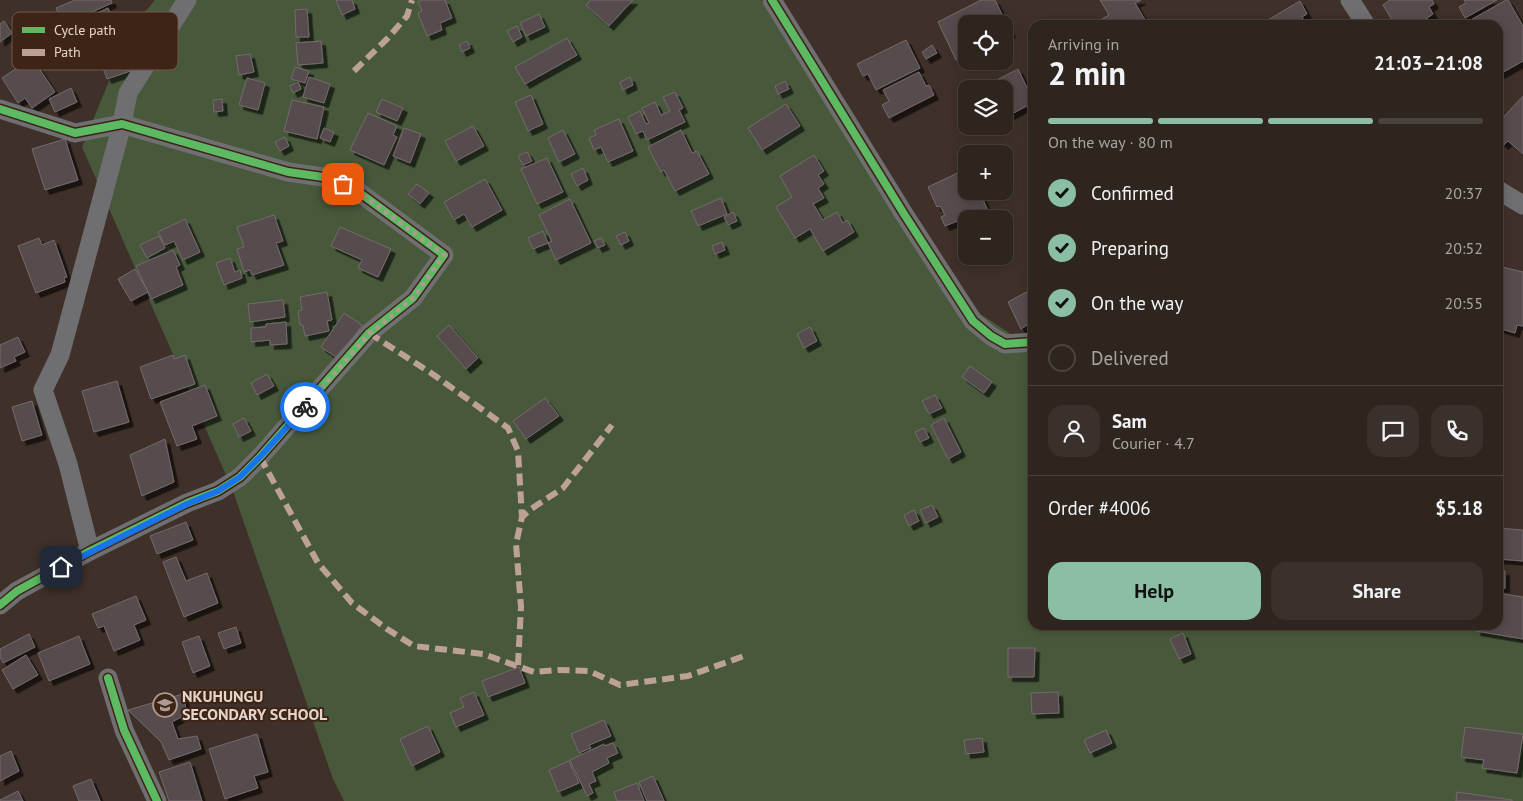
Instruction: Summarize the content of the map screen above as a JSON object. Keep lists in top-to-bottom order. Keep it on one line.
{"places":{"school or university":["NKUHUNGU SECONDARY SCHOOL"]},"legend":["Cycle path","Path"],"page":{"map_buttons":["+","−"],"heading":["2 min","Arriving in","21:03–21:08"],"panel":["Sam","Courier · 4.7","Order #4006","$5.18"],"bar":"On the way · 80 m","list":[["Confirmed","20:37"],["Preparing","20:52"],["On the way","20:55"],"Delivered"],"buttons":["Help","Share"]}}
